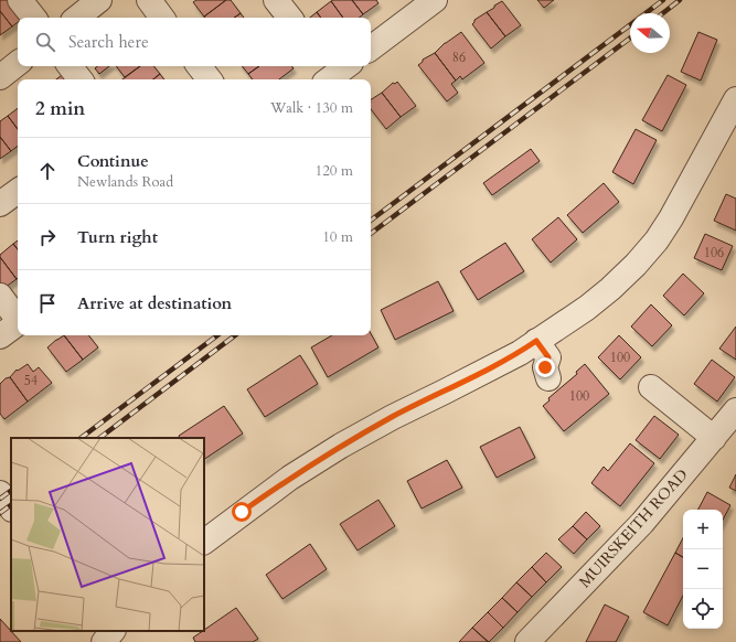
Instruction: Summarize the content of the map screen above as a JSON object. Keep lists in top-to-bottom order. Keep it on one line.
{"streets":{"street":["MUIRSKEITH ROAD"]},"house_numbers":["86","106","100","54","100"],"north":"left","page":{"search":"Search here","heading":["2 min","Walk · 130 m"],"list":[["Continue","Newlands Road","120 m"],["Turn right","10 m"],"Arrive at destination"],"map_buttons":["+","−"]}}
